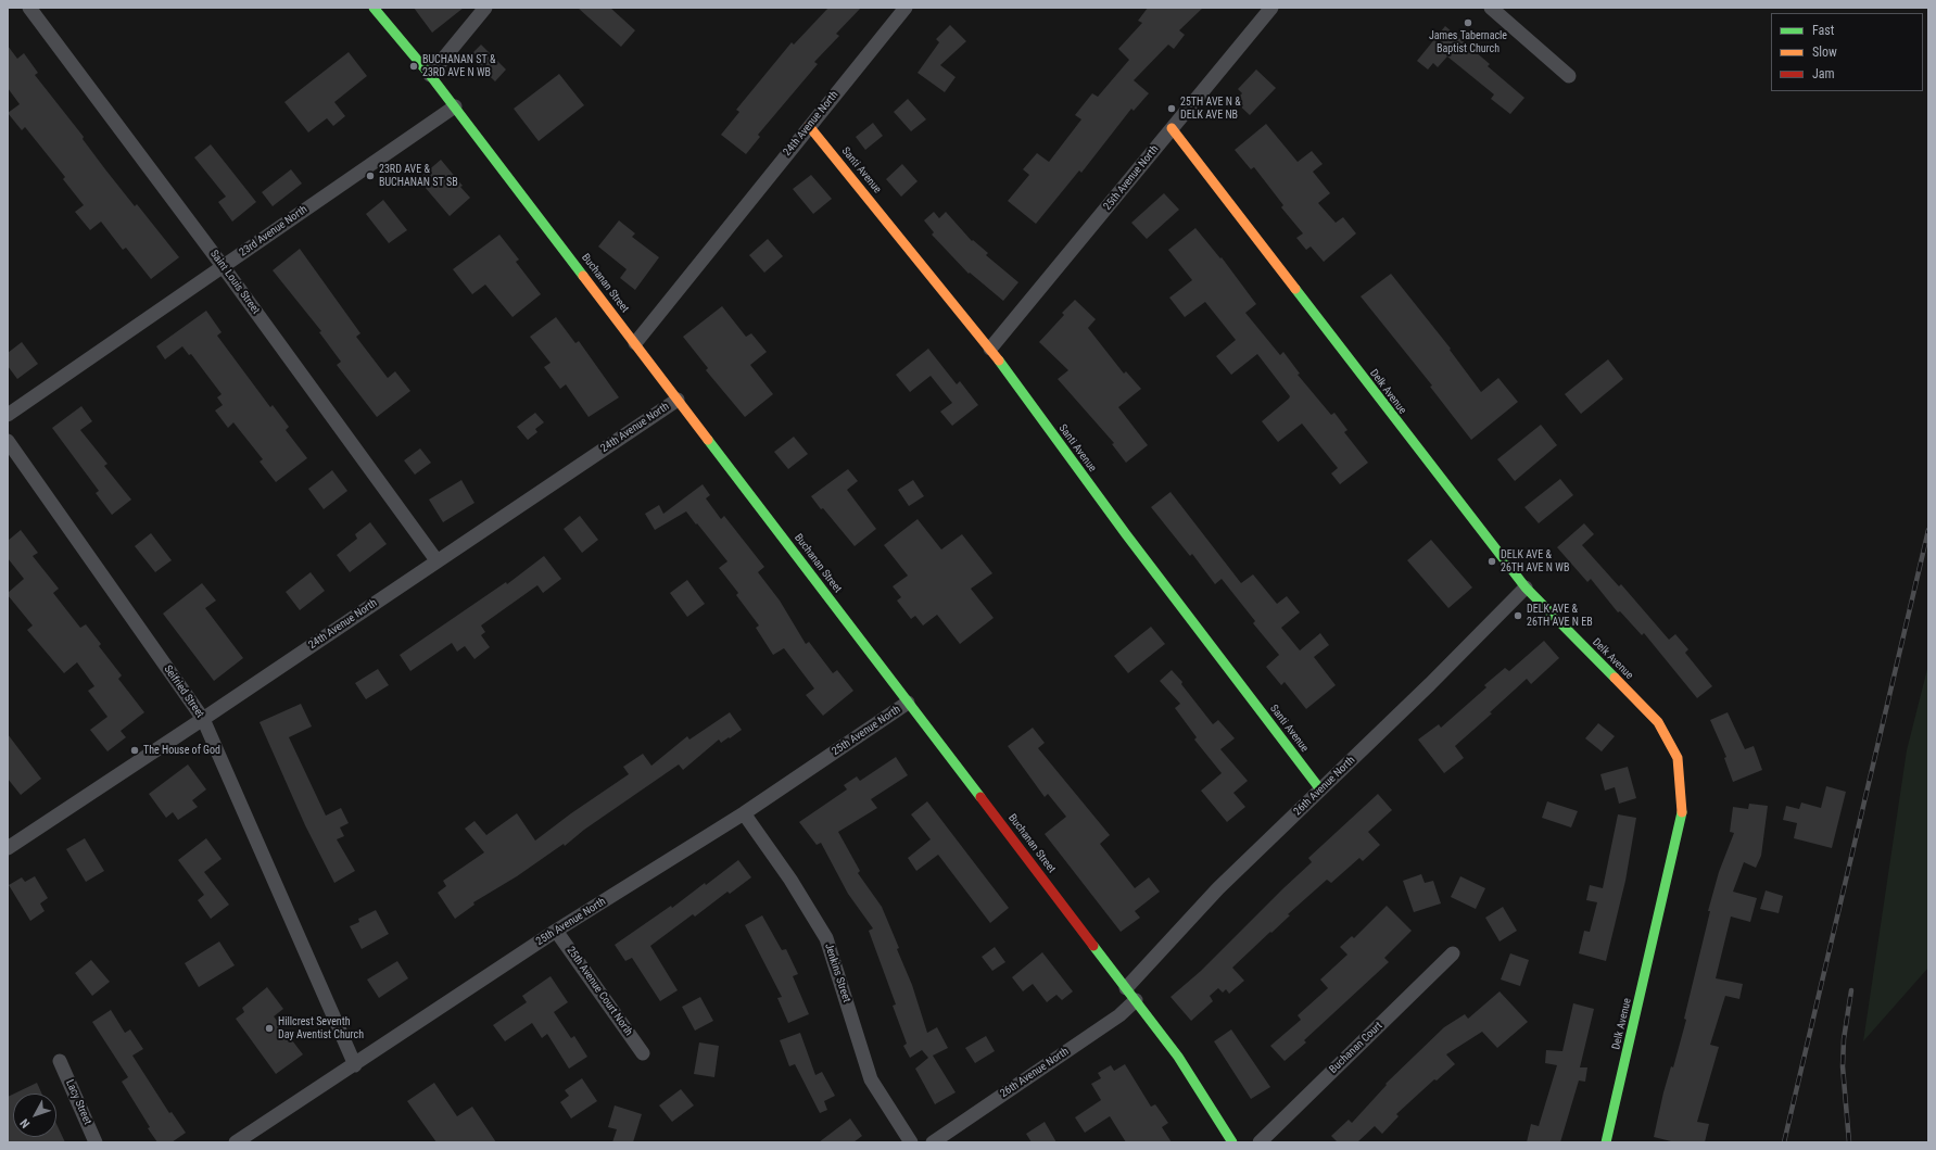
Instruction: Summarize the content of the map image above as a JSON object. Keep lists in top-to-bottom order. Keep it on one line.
{"streets":{"street":["24th Avenue North","Santi Avenue","25th Avenue North","23rd Avenue North","Saint Louis Street","Buchanan Street","Delk Avenue","Seifried Street","26th Avenue North","Jenkins Street","25th Avenue Court North","Buchanan Court","Lacy Street"]},"crossings":[["24th Avenue North","Santi Avenue"],["24th Avenue North","Saint Louis Street"],["24th Avenue North","Buchanan Street"],["24th Avenue North","Seifried Street"],["Santi Avenue","25th Avenue North"],["Santi Avenue","26th Avenue North"],["25th Avenue North","Buchanan Street"],["25th Avenue North","Delk Avenue"],["25th Avenue North","Seifried Street"],["25th Avenue North","Jenkins Street"],["25th Avenue North","25th Avenue Court North"],["23rd Avenue North","Saint Louis Street"],["23rd Avenue North","Buchanan Street"],["Buchanan Street","26th Avenue North"],["Delk Avenue","26th Avenue North"]],"places":["James Tabernacle Baptist Church","BUCHANAN ST & 23RD AVE N WB","25TH AVE N & DELK AVE NB","23RD AVE & BUCHANAN ST SB","DELK AVE & 26TH AVE N WB","DELK AVE & 26TH AVE N EB","The House of God","Hillcrest Seventh Day Aventist Church"],"legend":["Fast","Slow","Jam"],"north":"bottom left"}
